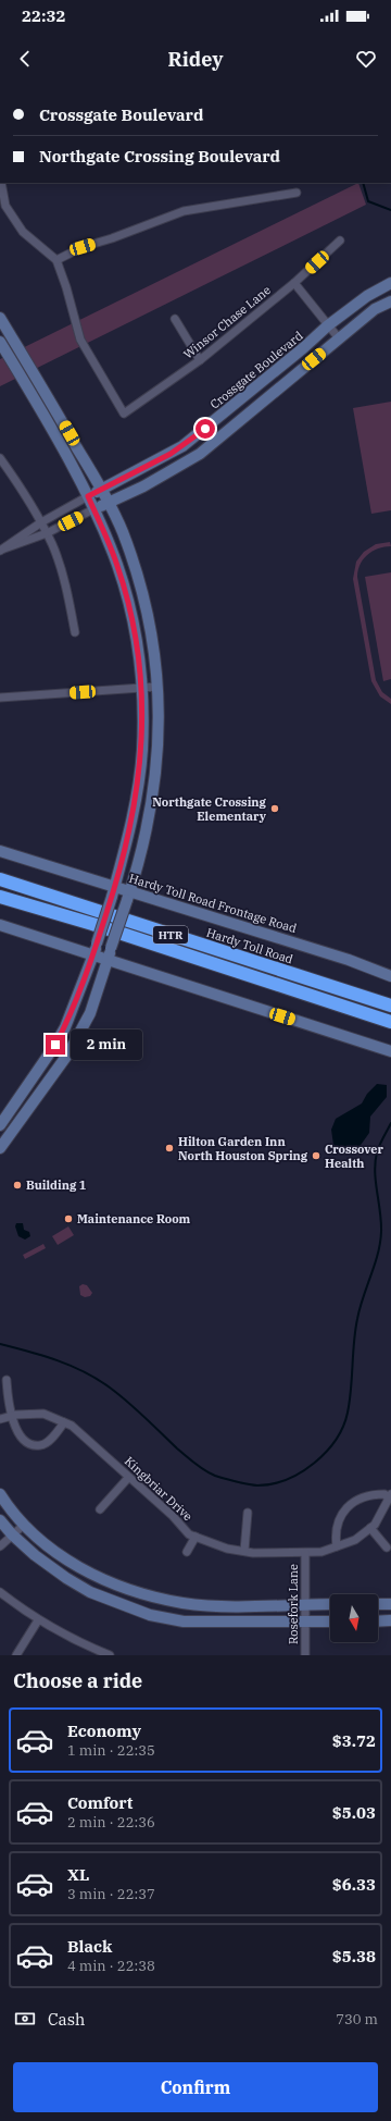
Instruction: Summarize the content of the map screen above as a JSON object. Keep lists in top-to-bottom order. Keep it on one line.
{"streets":{"highway":["HTR","Hardy Toll Road"],"main road":["Crossgate Boulevard","Hardy Toll Road Frontage Road"],"street":["Winsor Chase Lane","Kingbriar Drive","Rosefork Lane"]},"crossings":[["Kingbriar Drive","Rosefork Lane"]],"places":["Northgate Crossing Elementary","Hilton Garden Inn North Houston Spring","Crossover Health","Building 1","Maintenance Room"],"north":"bottom","page":{"status":"22:32","header":"Ridey","banner":["Crossgate Boulevard","Northgate Crossing Boulevard"],"bubble":"2 min","heading":"Choose a ride","list":[{"name":"Economy","note":"1 min · 22:35","value":"$3.72"},{"name":"Comfort","note":"2 min · 22:36","value":"$5.03"},{"name":"XL","note":"3 min · 22:37","value":"$6.33"},{"name":"Black","note":"4 min · 22:38","value":"$5.38"}],"pay":["Cash","730 m"],"buttons":"Confirm"}}
